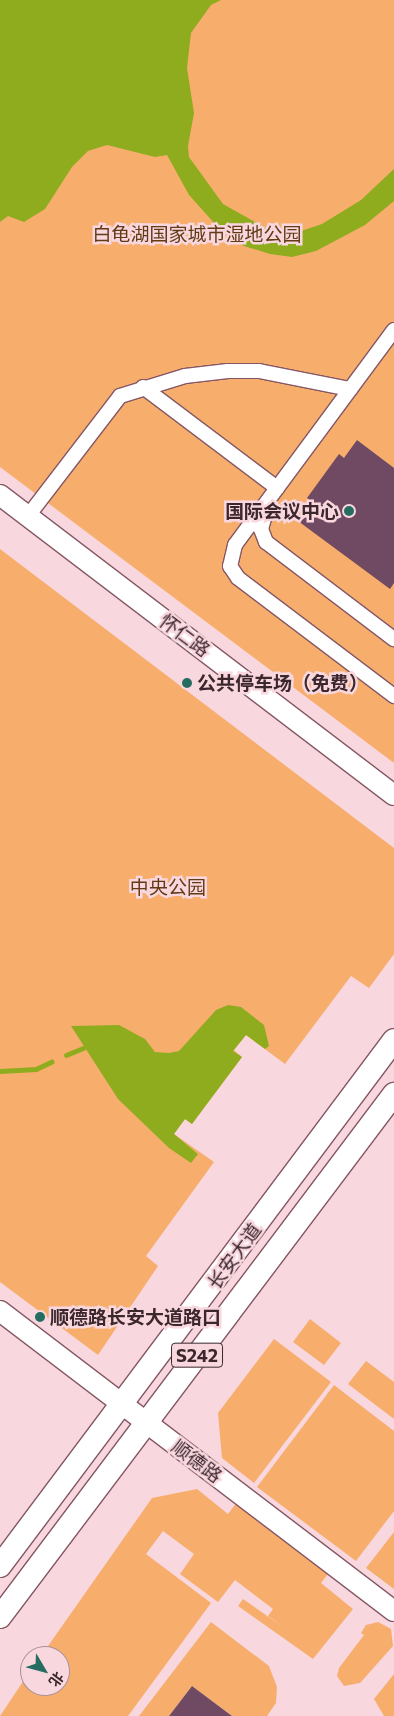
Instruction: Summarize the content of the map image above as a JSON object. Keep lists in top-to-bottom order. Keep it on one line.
{"streets":{"main road":["长安大道","S242"],"street":["怀仁路","顺德路"]},"crossings":[["长安大道","顺德路"]],"parks":["白龟湖国家城市湿地公园","中央公园"],"places":["国际会议中心","公共停车场（免费）","顺德路长安大道路口"],"north":"bottom right"}
